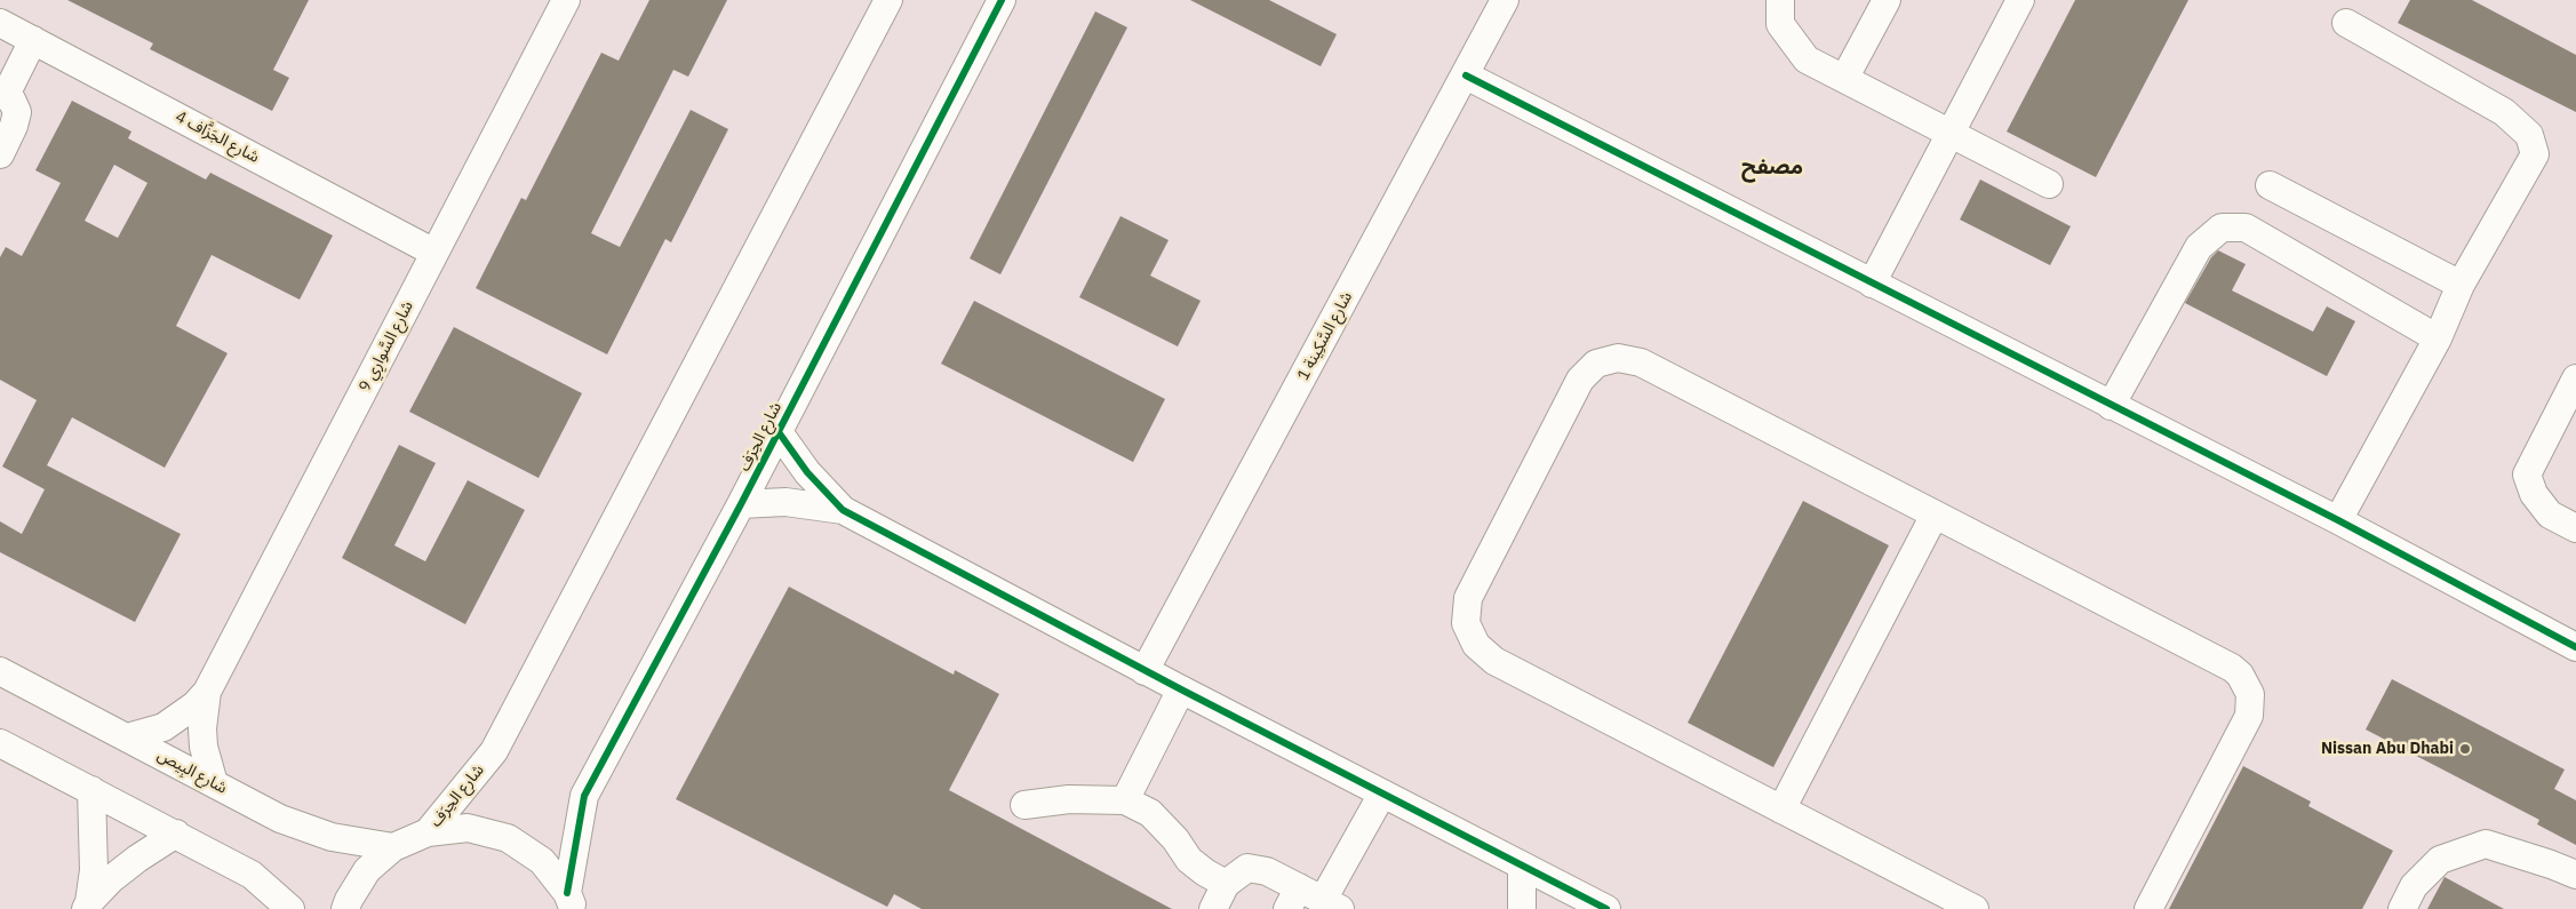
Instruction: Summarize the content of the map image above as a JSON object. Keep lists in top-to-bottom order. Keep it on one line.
{"streets":{"street":["شارع الجَزَّاف 4","شارع السَّكِينة 1","شارع السَّوارِي 9","شارع الحِرَف","شارع البِيص"]},"crossings":[["شارع الجَزَّاف 4","شارع السَّوارِي 9"],["شارع السَّوارِي 9","شارع البِيص"]],"districts":["مصفح"],"places":["Nissan Abu Dhabi"]}
